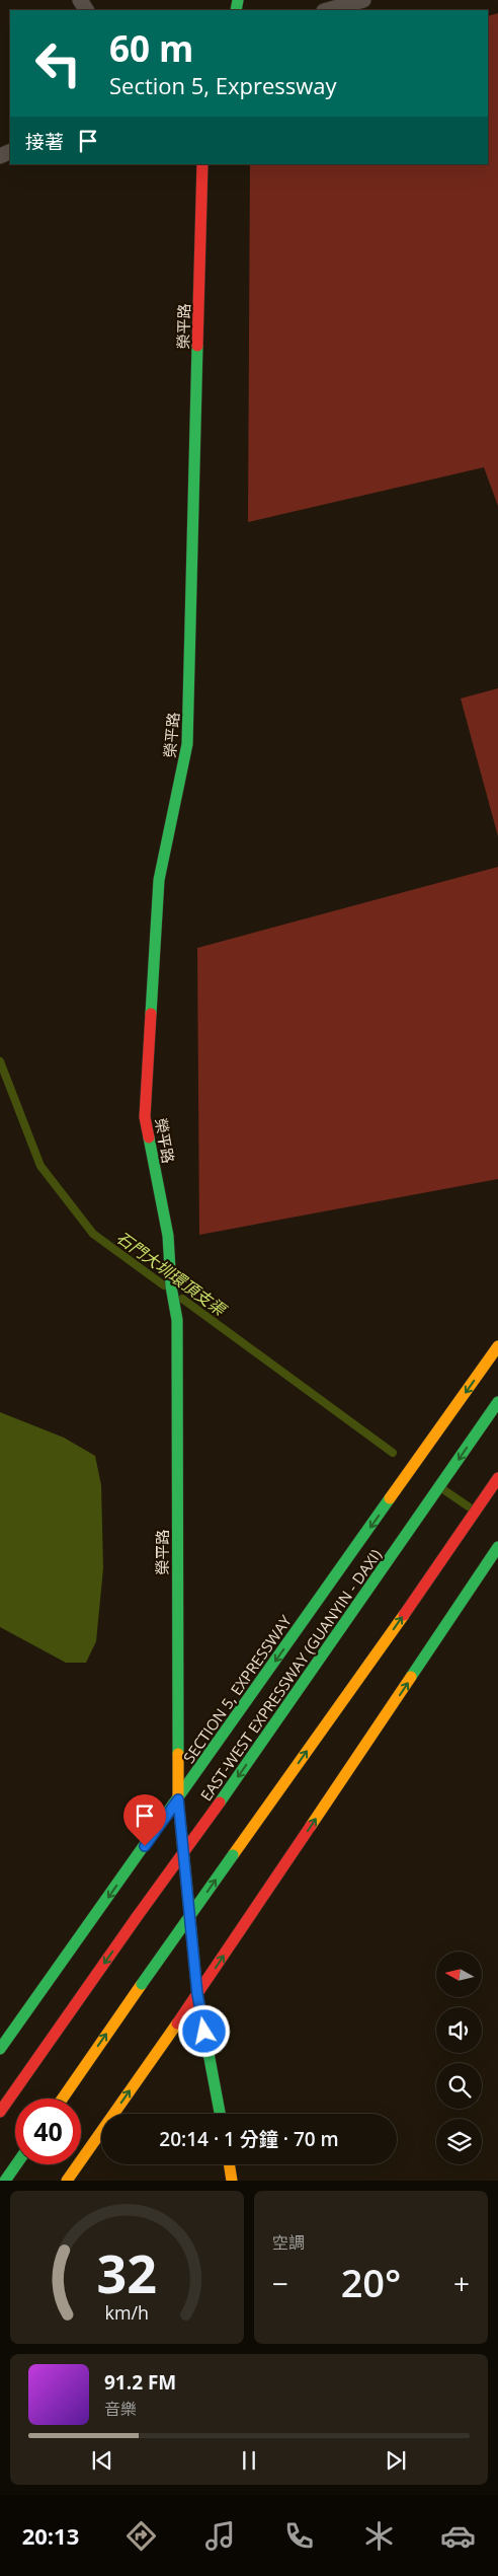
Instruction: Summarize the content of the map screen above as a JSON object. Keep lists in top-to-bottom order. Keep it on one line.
{"streets":{"main road":["榮平路","EAST-WEST EXPRESSWAY (GUANYIN - DAXI)","SECTION 5, EXPRESSWAY"]},"crossings":[["榮平路","SECTION 5, EXPRESSWAY"]],"water":["石門大圳環頂支渠"],"north":"left","page":{"turn":["60 m","Section 5, Expressway"],"then":"接著","limit":"40","trip":"20:14 · 1 分鐘 · 70 m","tile":"空調","heat":["−","20°","+"],"song":["91.2 FM","音樂"],"tabs":"20:13","gauge":["32","km/h"]}}
